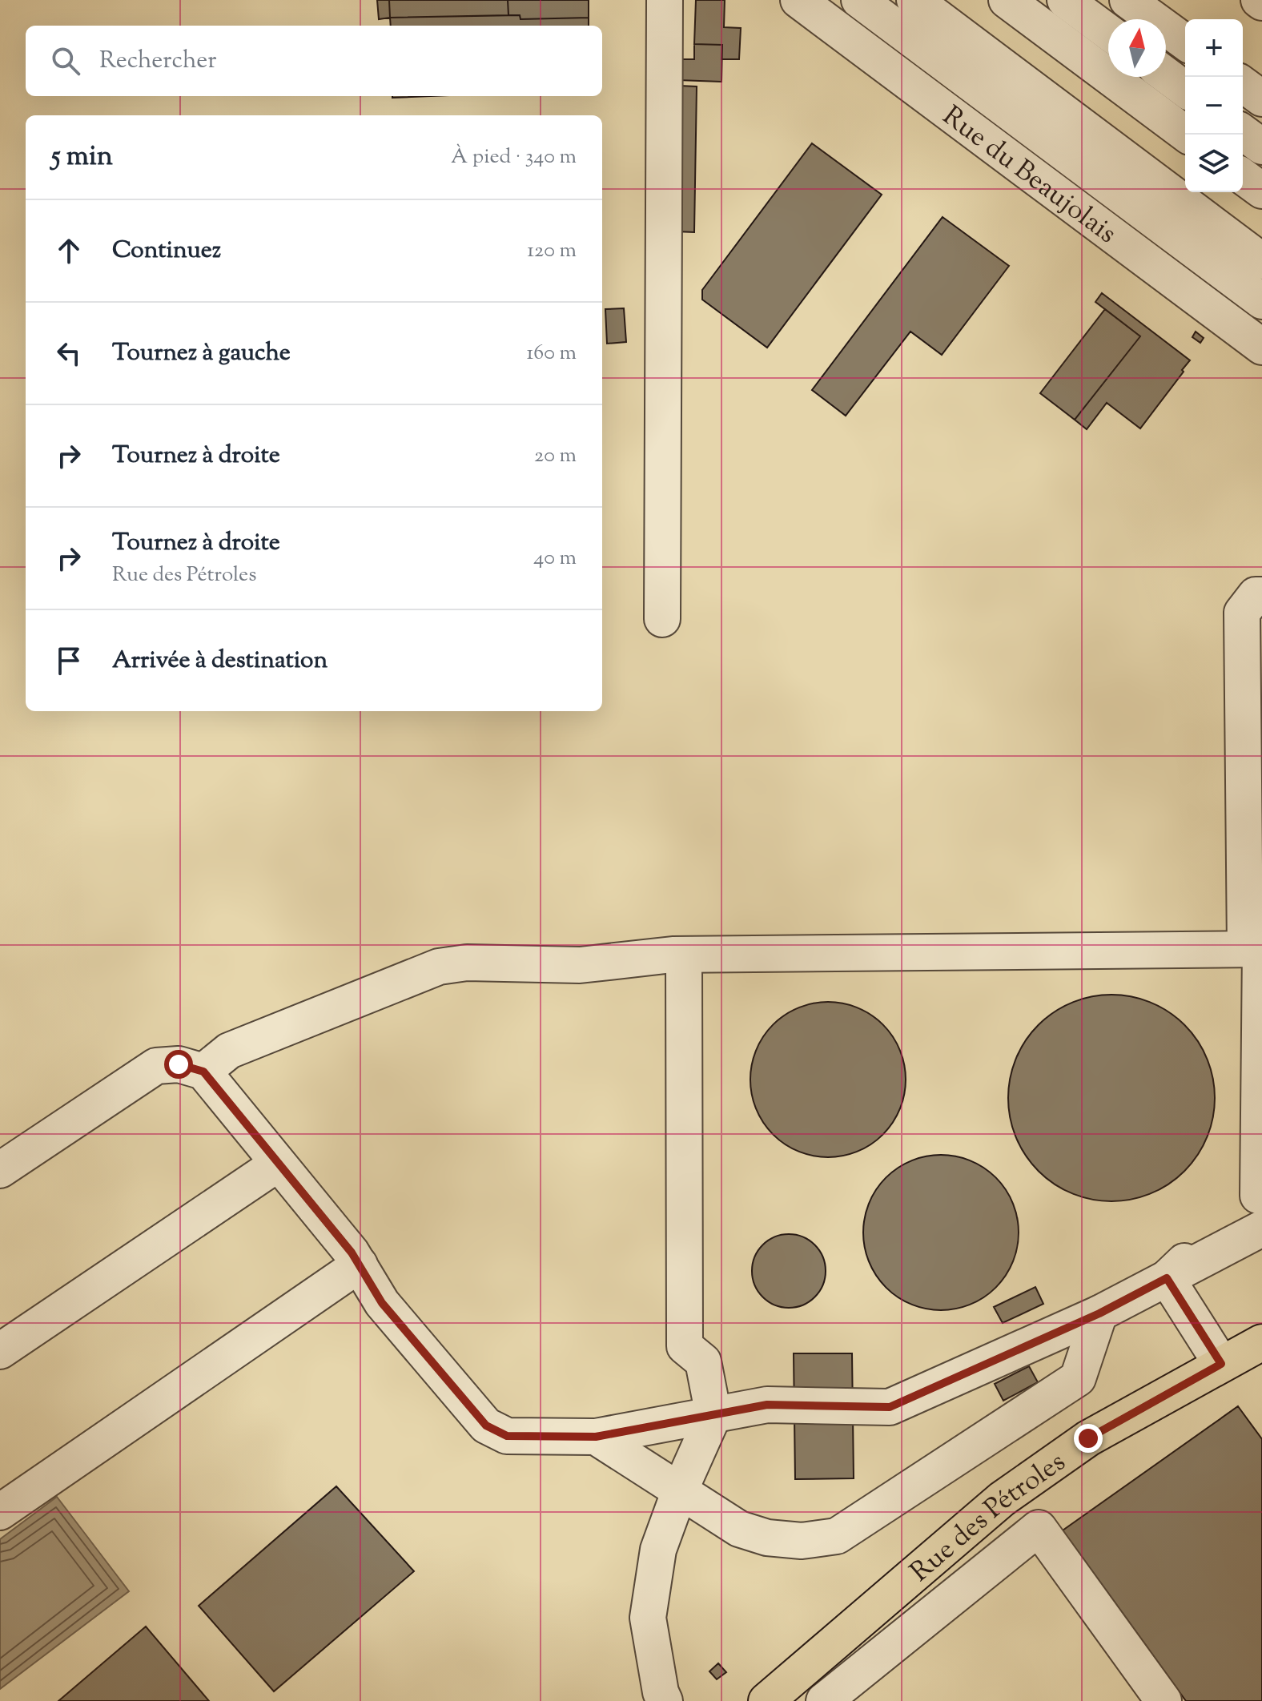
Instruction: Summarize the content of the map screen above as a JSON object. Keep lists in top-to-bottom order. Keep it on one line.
{"streets":{"main road":["Rue des Pétroles"],"street":["Rue du Beaujolais"]},"north":"top","page":{"map_buttons":["+","−"],"search":"Rechercher","heading":["5 min","À pied · 340 m"],"list":[["Continuez","120 m"],["Tournez à gauche","160 m"],["Tournez à droite","20 m"],["Tournez à droite","Rue des Pétroles","40 m"],"Arrivée à destination"]}}
